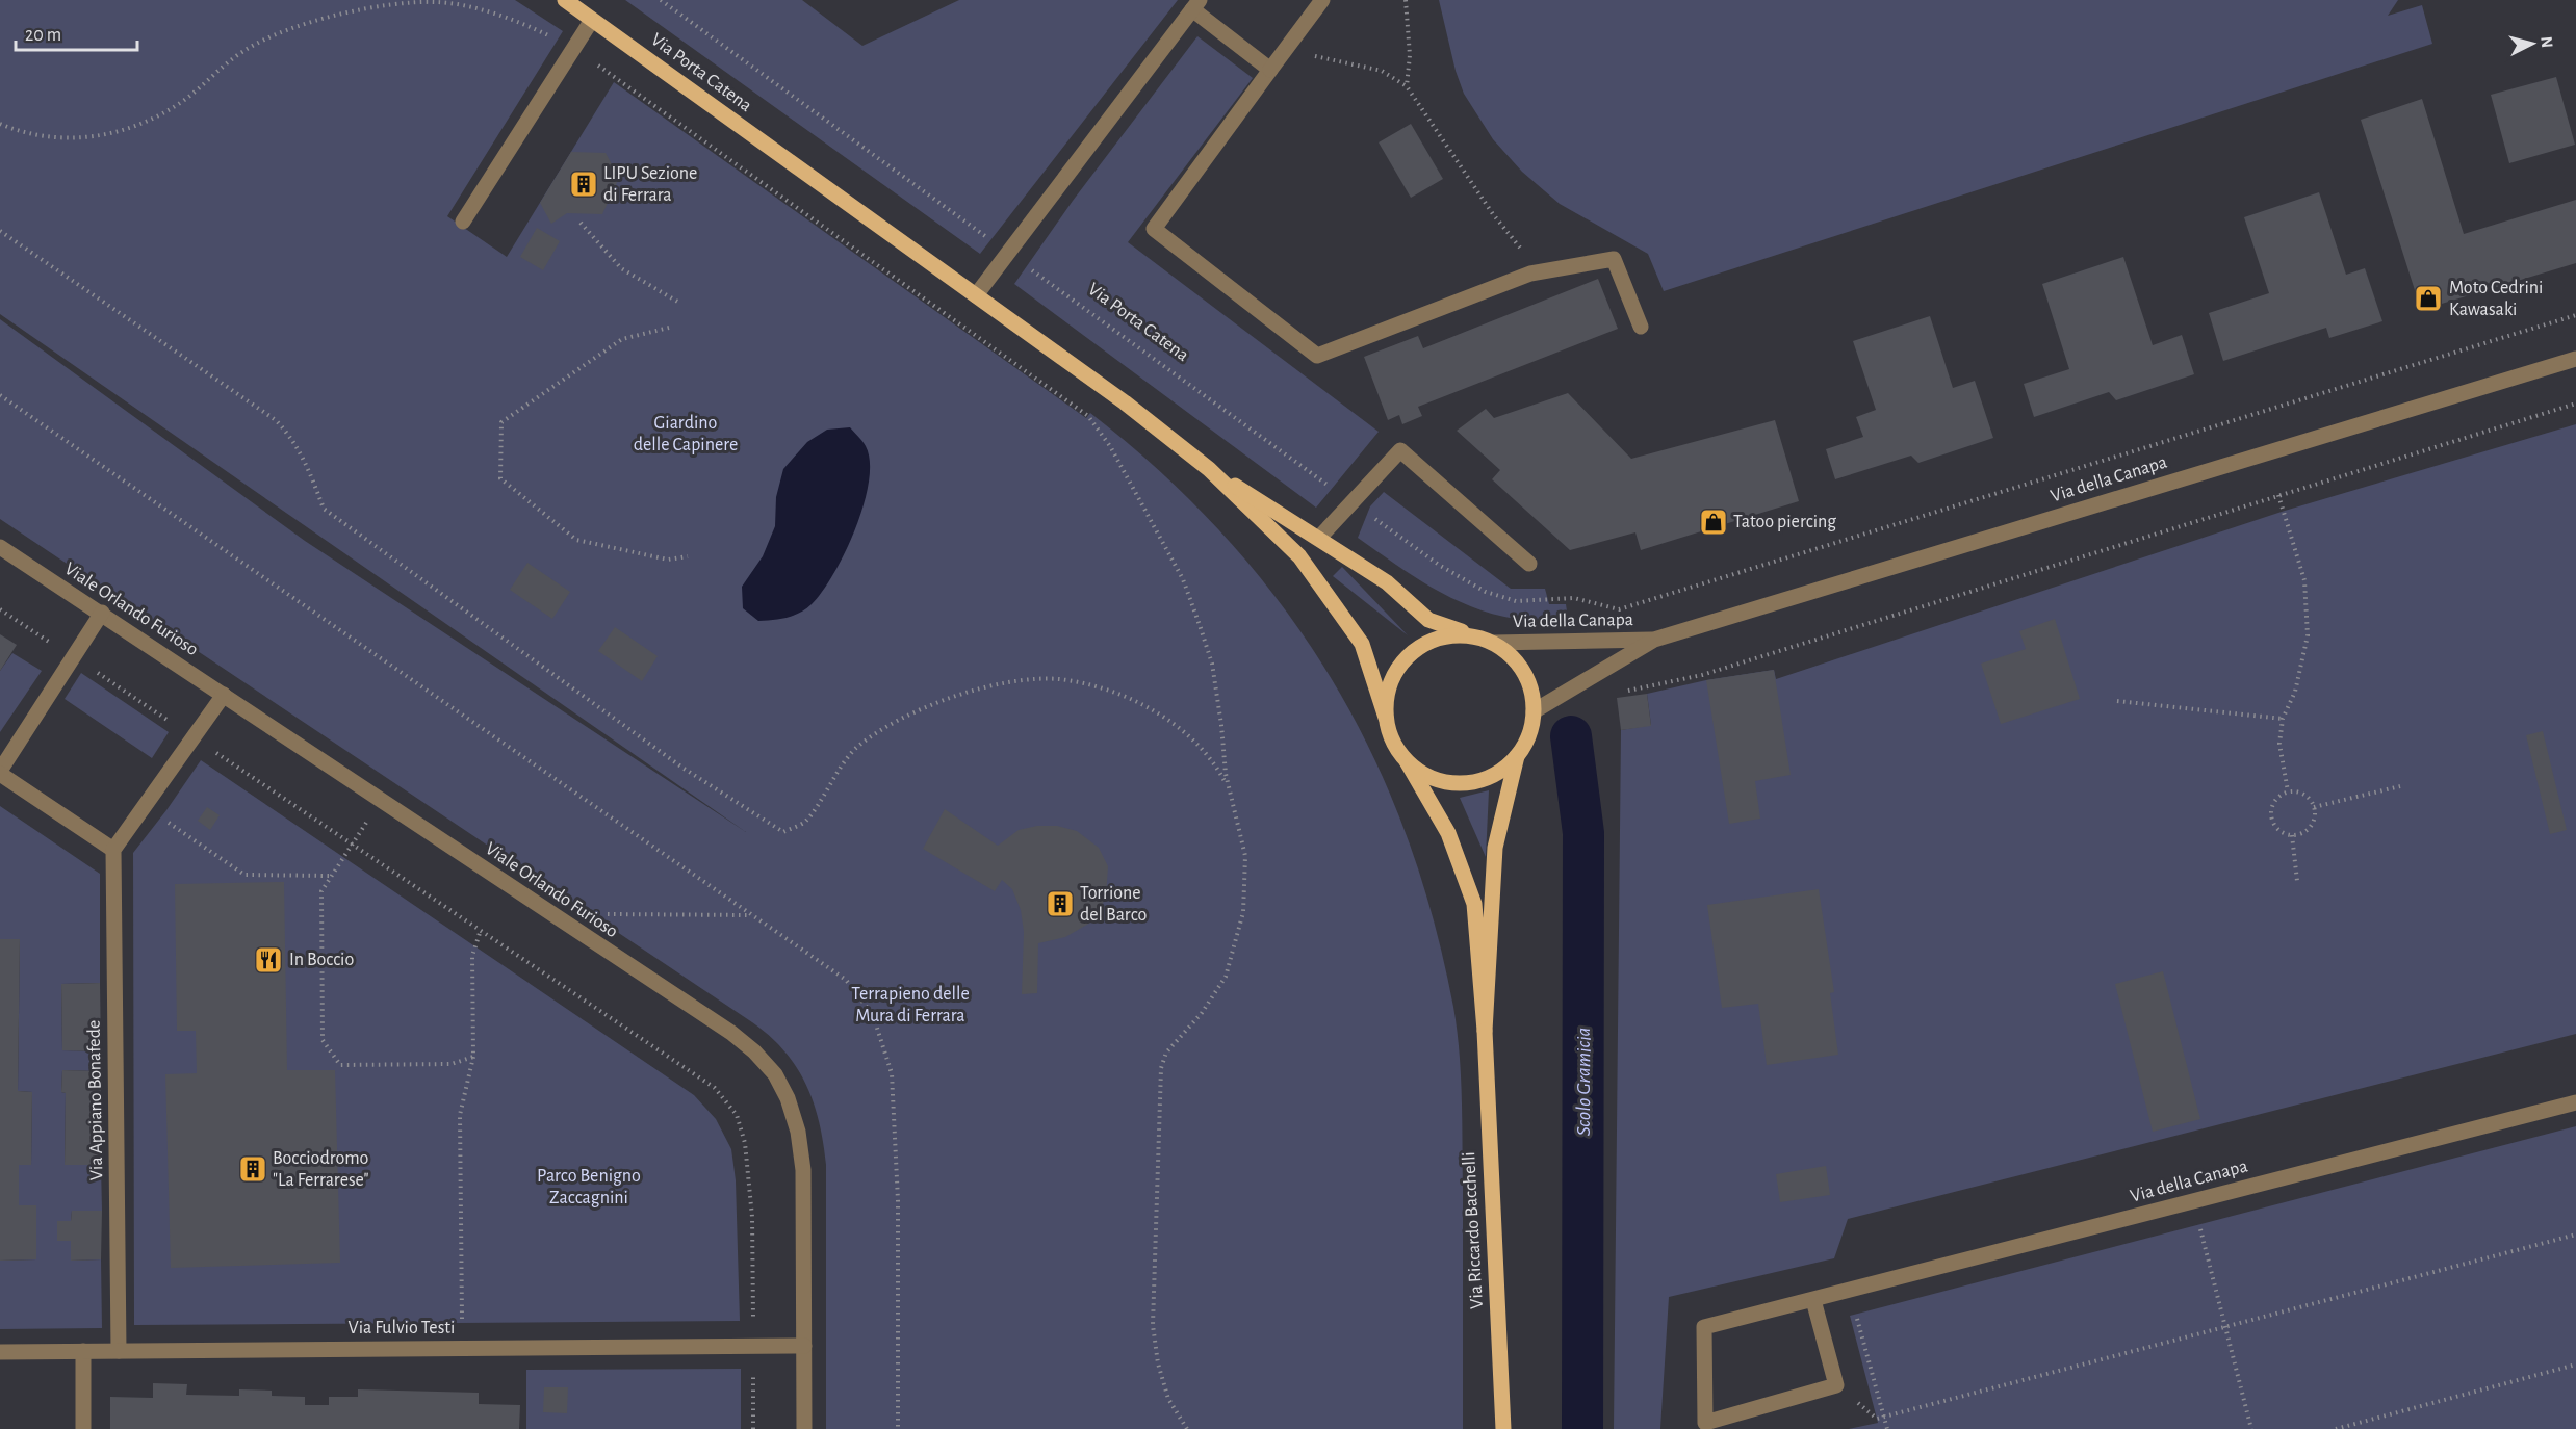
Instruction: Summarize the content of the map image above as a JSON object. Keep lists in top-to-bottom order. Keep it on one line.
{"streets":{"main road":["Via Porta Catena","Via Riccardo Bacchelli"],"street":["Via della Canapa","Viale Orlando Furioso","Via Appiano Bonafede","Via Fulvio Testi"]},"crossings":[["Via Porta Catena","Via della Canapa"],["Via Porta Catena","Via Riccardo Bacchelli"],["Via della Canapa","Via Riccardo Bacchelli"],["Viale Orlando Furioso","Via Fulvio Testi"],["Via Appiano Bonafede","Via Fulvio Testi"]],"water":["Scolo Gramicia"],"parks":["Giardino delle Capinere","Terrapieno delle Mura di Ferrara","Parco Benigno Zaccagnini"],"places":{"building":["LIPU Sezione di Ferrara","Torrione del Barco","Bocciodromo \"La Ferrarese\""],"shop":["Moto Cedrini Kawasaki","Tatoo piercing"],"restaurant":["In Boccio"]},"scale_bar":"20 m","north":"right"}
